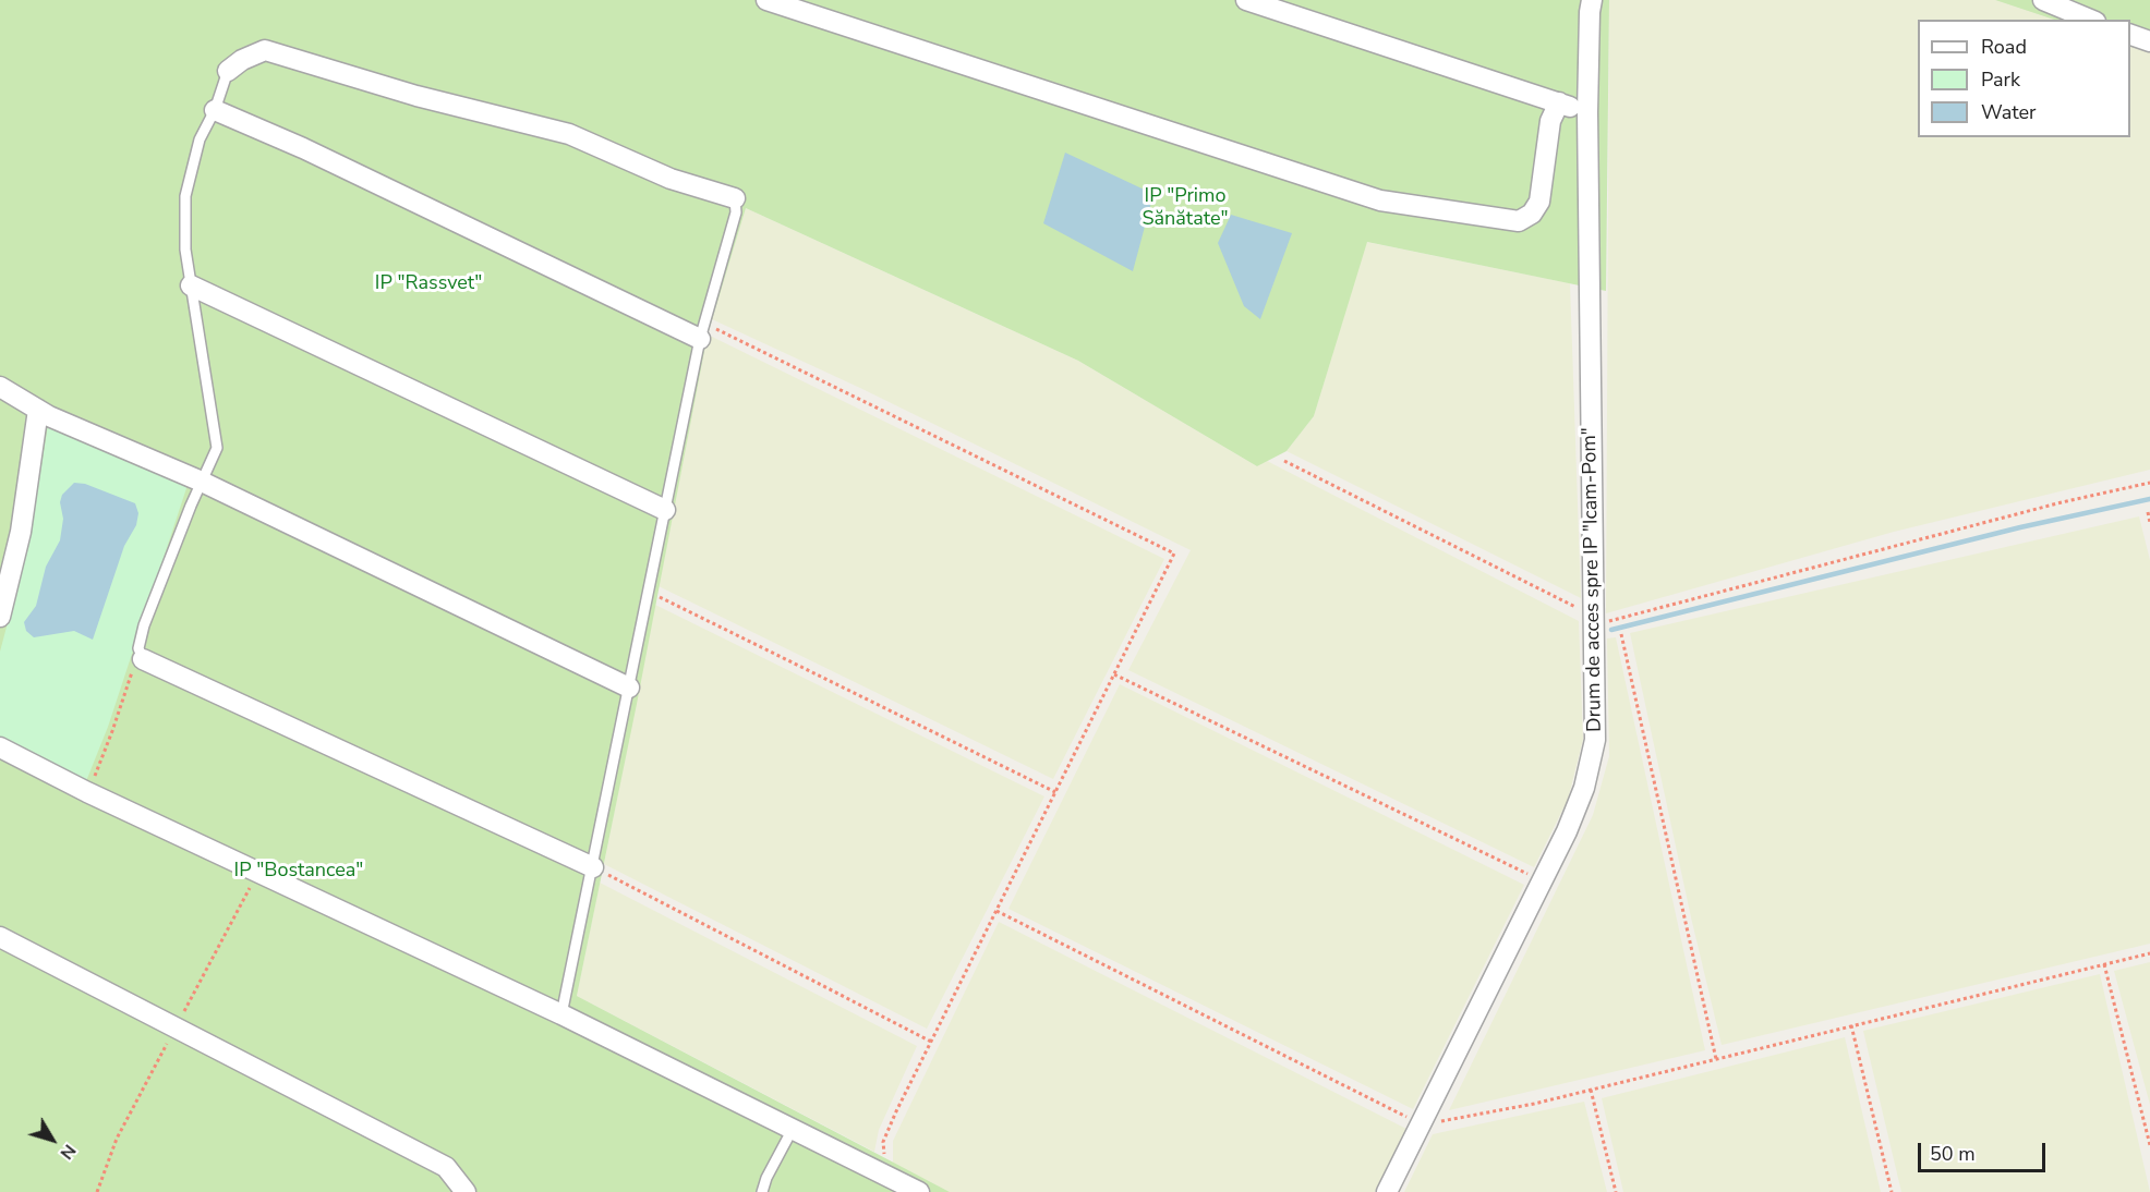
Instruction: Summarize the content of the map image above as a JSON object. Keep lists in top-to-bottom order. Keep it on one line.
{"streets":{"street":["Drum de acces spre IP \"Icam-Pom\""]},"parks":["IP \"Primo Sănătate\"","IP \"Rassvet\"","IP \"Bostancea\""],"legend":["Road","Park","Water"],"scale_bar":"50 m","north":"bottom right"}
